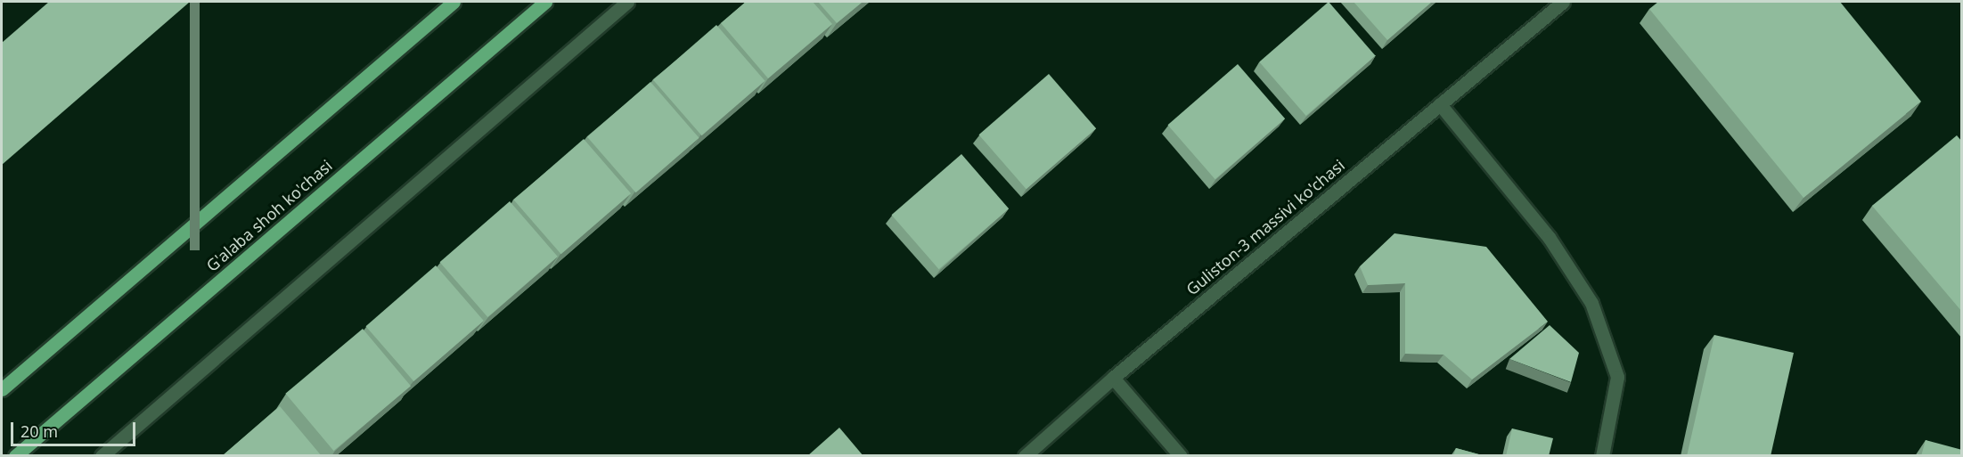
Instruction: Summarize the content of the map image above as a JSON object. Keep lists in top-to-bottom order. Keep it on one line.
{"streets":{"main road":["G'alaba shoh ko'chasi"],"street":["Guliston-3 massivi ko'chasi"]},"scale_bar":"20 m"}
